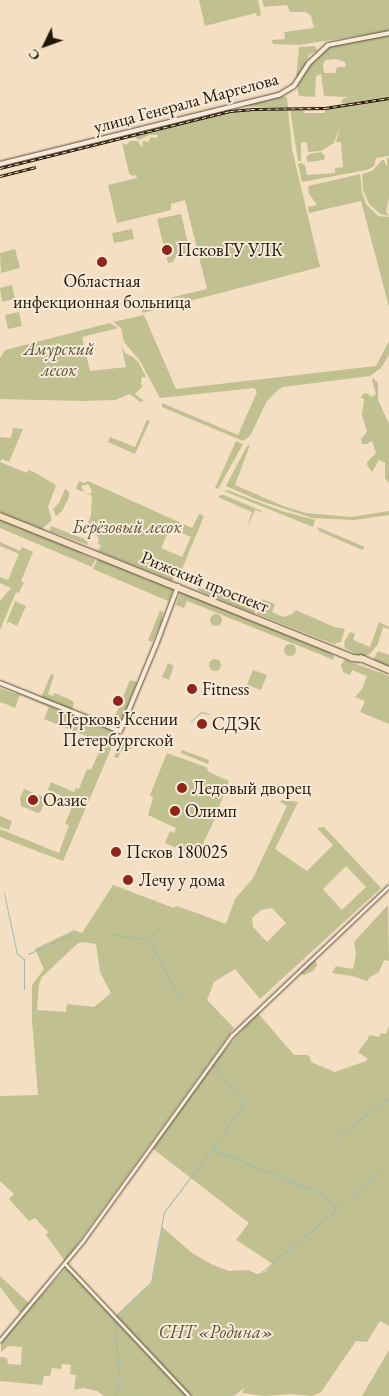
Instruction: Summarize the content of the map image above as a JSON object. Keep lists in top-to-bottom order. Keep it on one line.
{"streets":{"highway":["Рижский проспект"],"main road":["улица Генерала Маргелова"]},"parks":["Амурский лесок","Берёзовый лесок","СНТ «Родина»"],"places":["ПсковГУ УЛК","Областная инфекционная больница","Fitness","Церковь Ксении Петербургской","СДЭК","Ледовый дворец","Оазис","Олимп","Псков 180025","Лечу у дома"],"north":"bottom left"}
